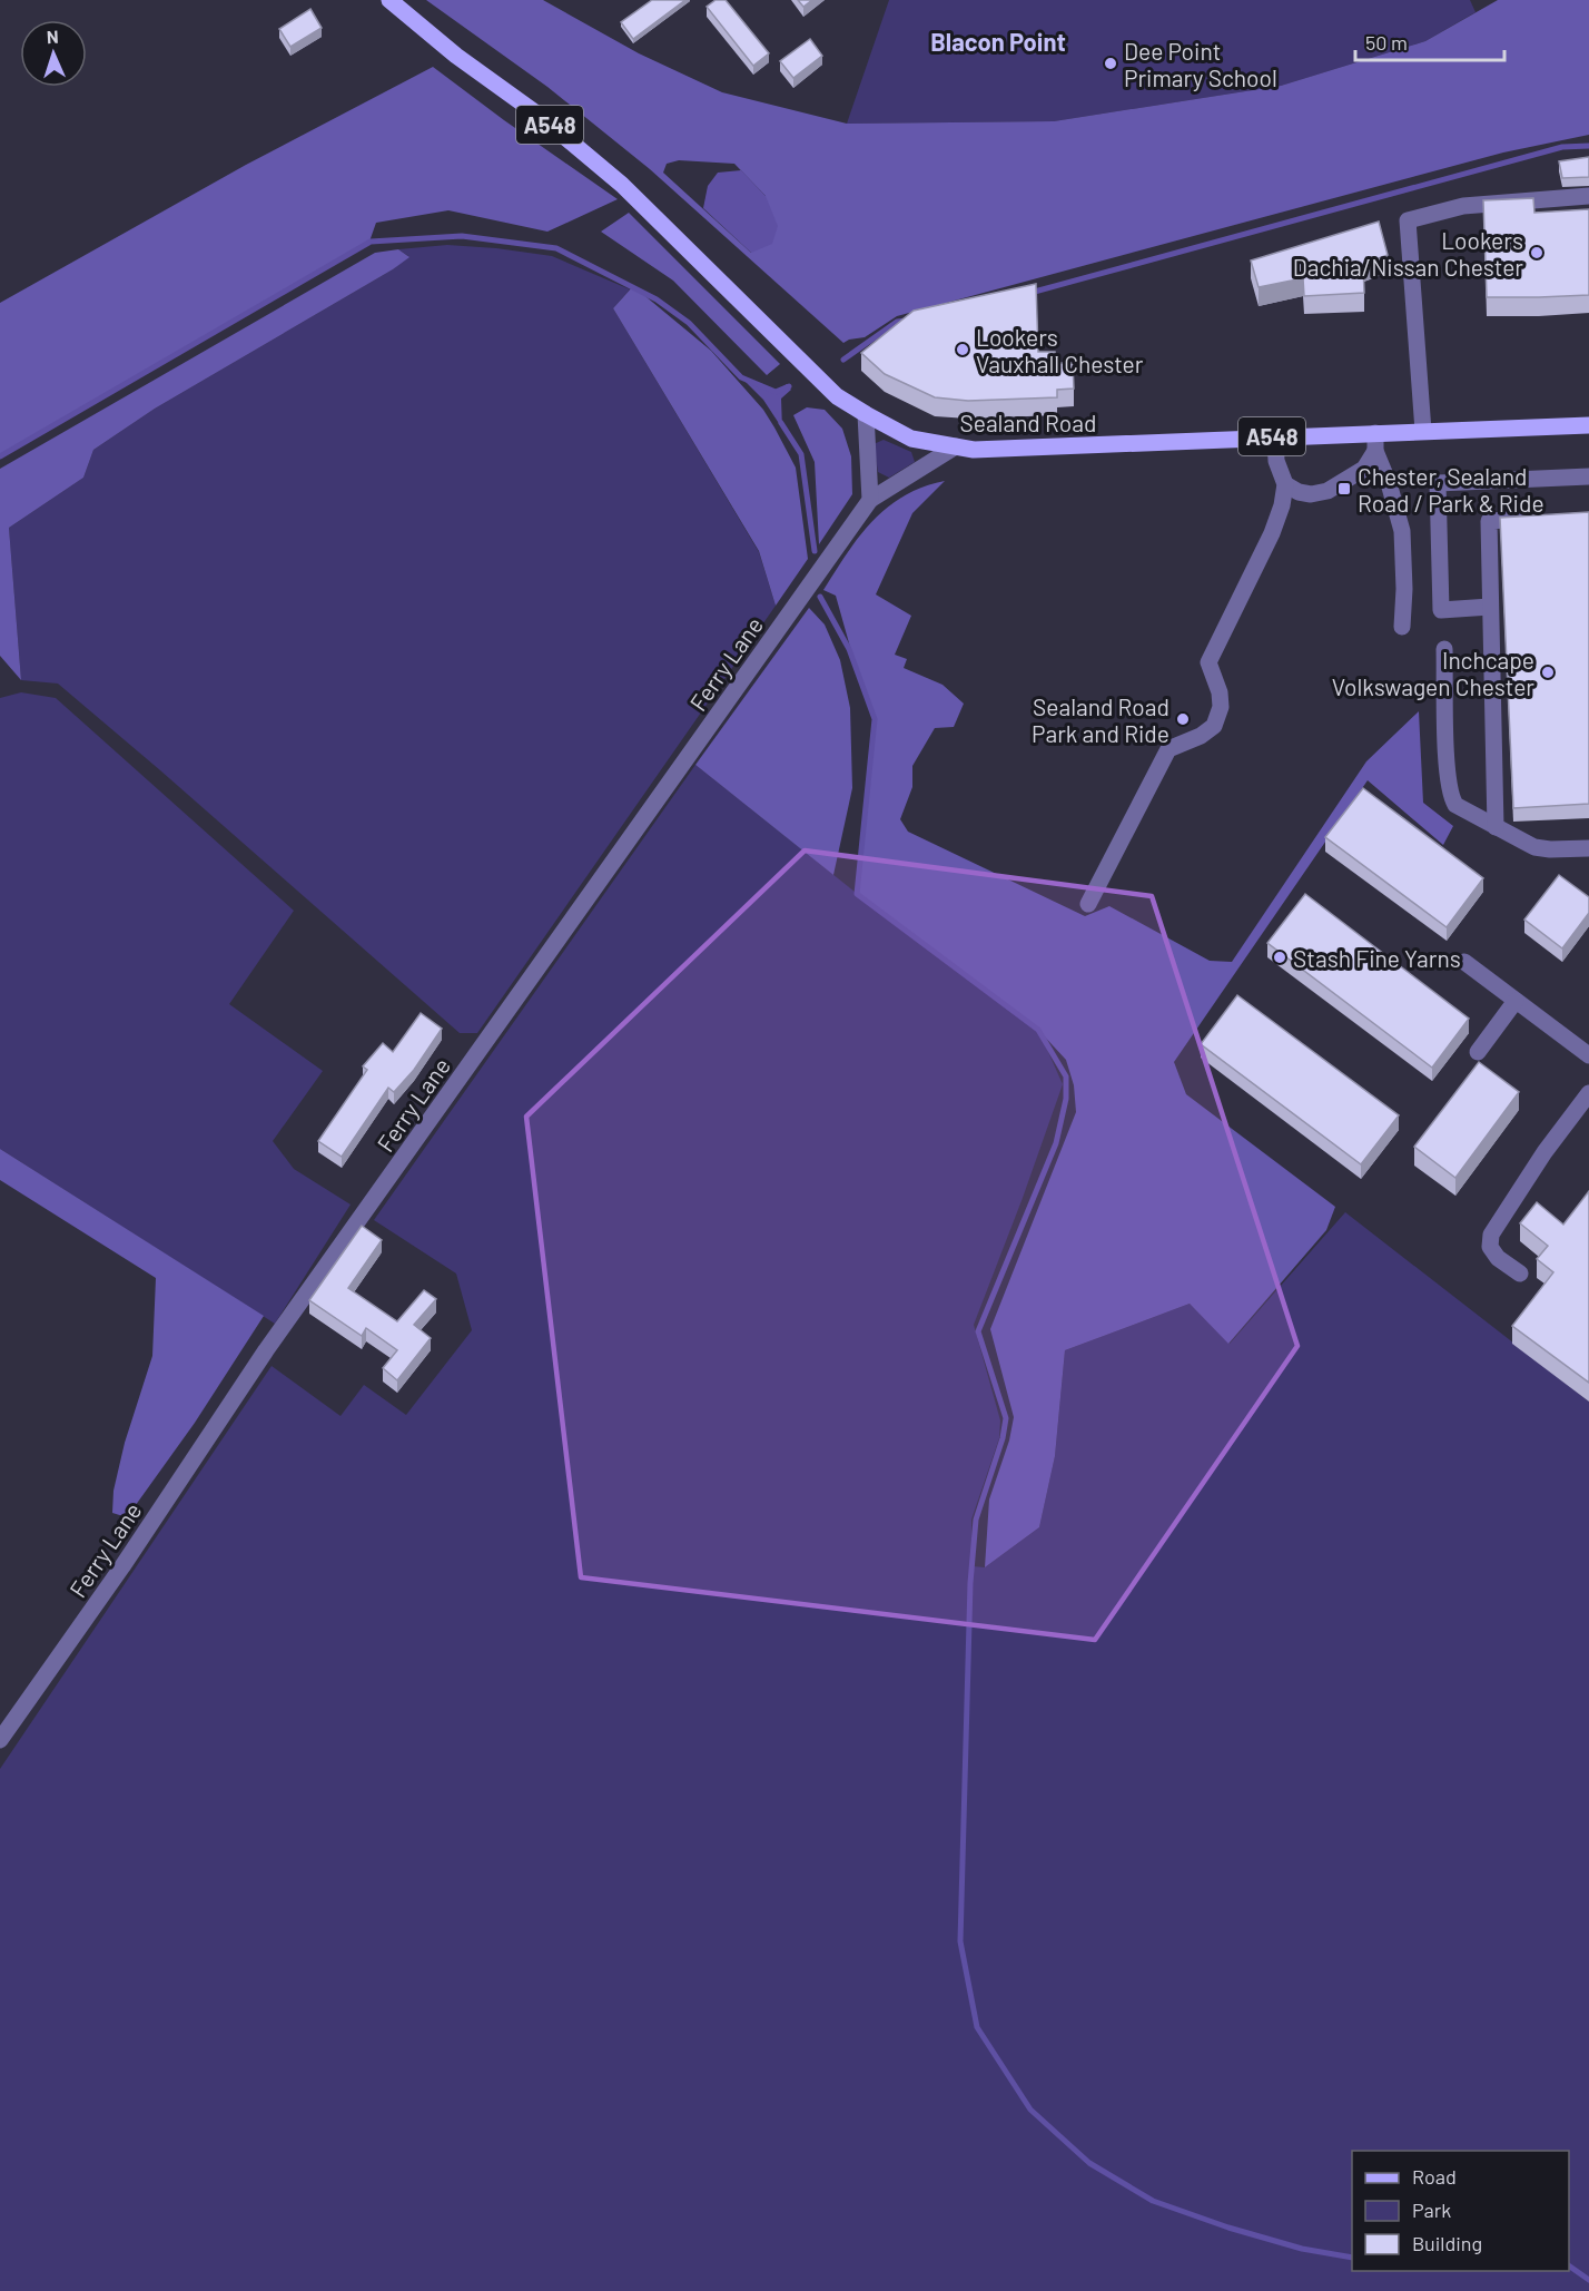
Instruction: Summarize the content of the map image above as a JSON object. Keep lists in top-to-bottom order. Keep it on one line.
{"streets":{"main road":["A548","Sealand Road"],"street":["Ferry Lane"]},"crossings":[["Sealand Road","Ferry Lane"]],"districts":["Blacon Point"],"places":{"other":["Dee Point Primary School","Lookers Dachia/Nissan Chester","Lookers Vauxhall Chester","Inchcape Volkswagen Chester","Sealand Road Park and Ride","Stash Fine Yarns"],"transit":["Chester, Sealand Road / Park & Ride"]},"legend":["Road","Park","Building"],"scale_bar":"50 m","north":"top"}
